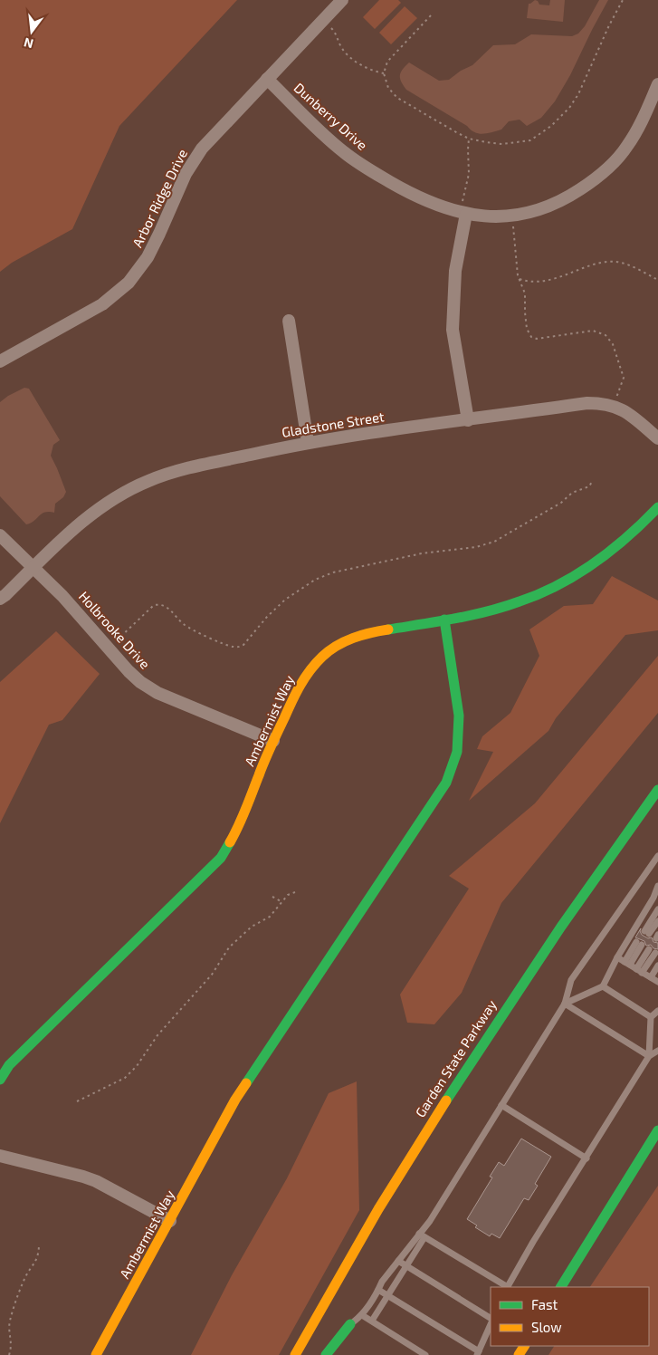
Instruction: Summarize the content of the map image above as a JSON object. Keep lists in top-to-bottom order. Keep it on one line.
{"streets":{"main road":["Ambermist Way","Garden State Parkway"],"street":["Dunberry Drive","Arbor Ridge Drive","Gladstone Street","Holbrooke Drive"]},"crossings":[["Dunberry Drive","Arbor Ridge Drive"],["Gladstone Street","Holbrooke Drive"],["Holbrooke Drive","Ambermist Way"]],"legend":["Fast","Slow"],"north":"bottom"}
